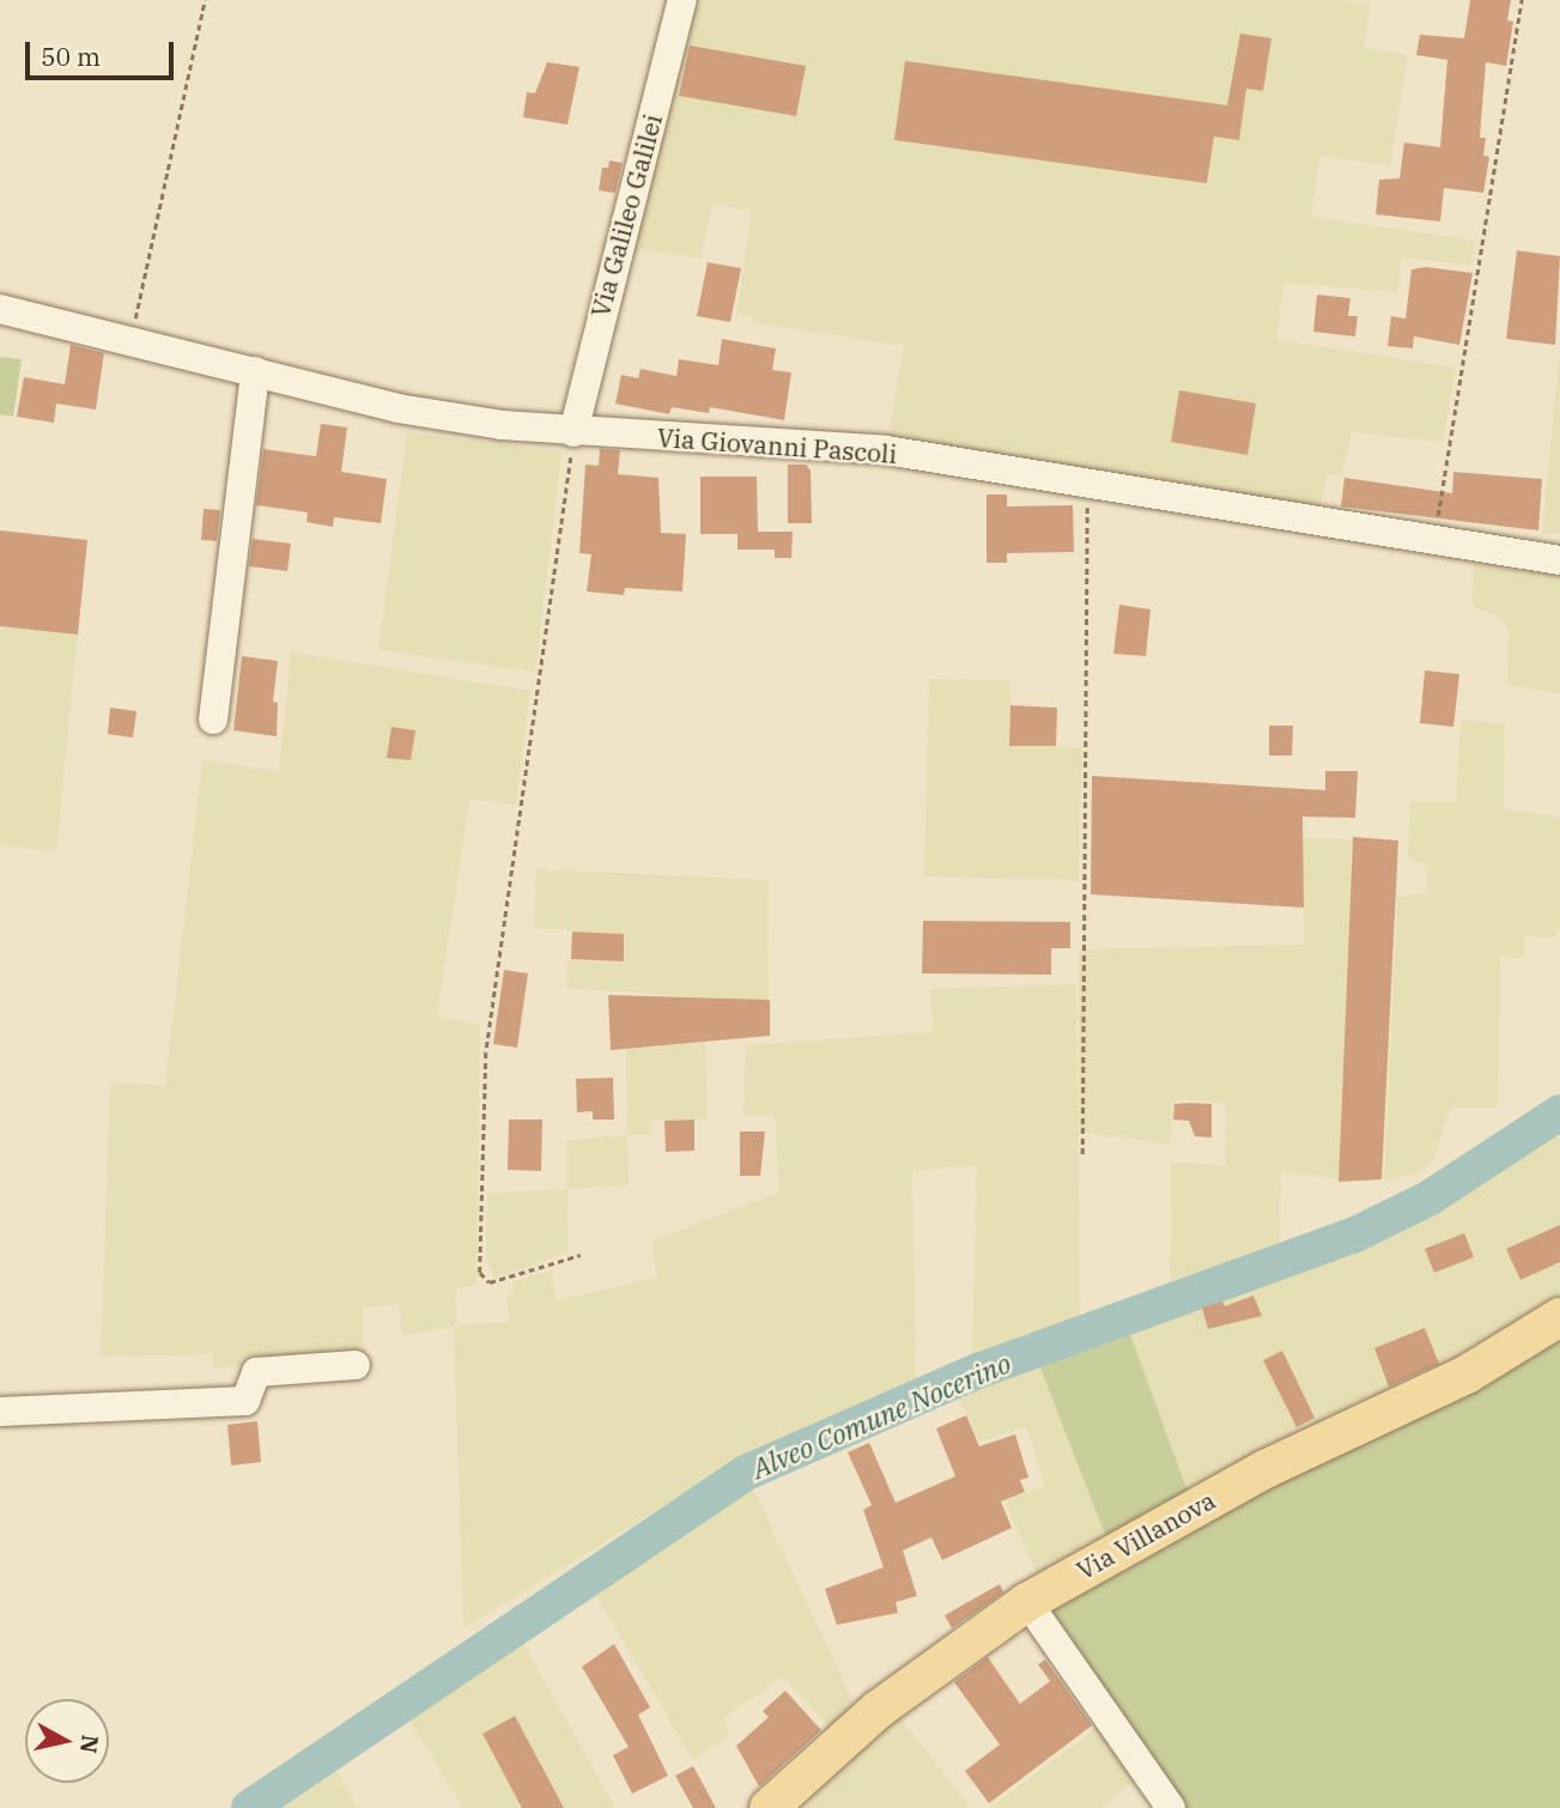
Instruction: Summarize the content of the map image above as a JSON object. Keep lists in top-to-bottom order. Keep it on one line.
{"streets":{"main road":["Via Villanova"],"street":["Via Galileo Galilei","Via Giovanni Pascoli"]},"crossings":[["Via Galileo Galilei","Via Giovanni Pascoli"]],"water":["Alveo Comune Nocerino"],"scale_bar":"50 m","north":"right"}
